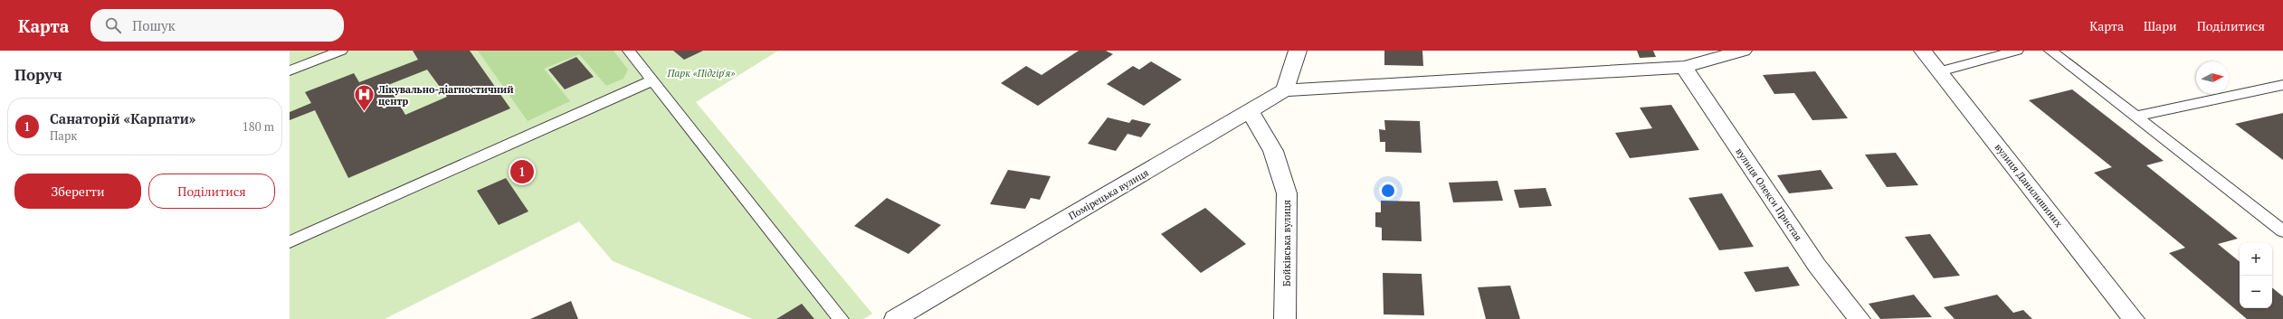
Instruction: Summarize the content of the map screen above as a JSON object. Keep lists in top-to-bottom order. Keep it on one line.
{"streets":{"street":["вулиця Данилишиних","Помірецька вулиця","вулиця Олекси Пристая","Бойківська вулиця"]},"crossings":[["Помірецька вулиця","Бойківська вулиця"]],"parks":["Парк «Підгір'я»"],"places":{"hospital":["Лікувально-діагностичний центр"]},"north":"right","page":{"header":"Карта","search":"Пошук","nav":["Карта","Шари","Поділитися"],"heading":"Поруч","list":[{"mark":"1","name":"Санаторій «Карпати»","note":"Парк","value":"180 m"}],"pins":"1","buttons":["Зберегти","Поділитися"],"map_buttons":["+","−"]}}
